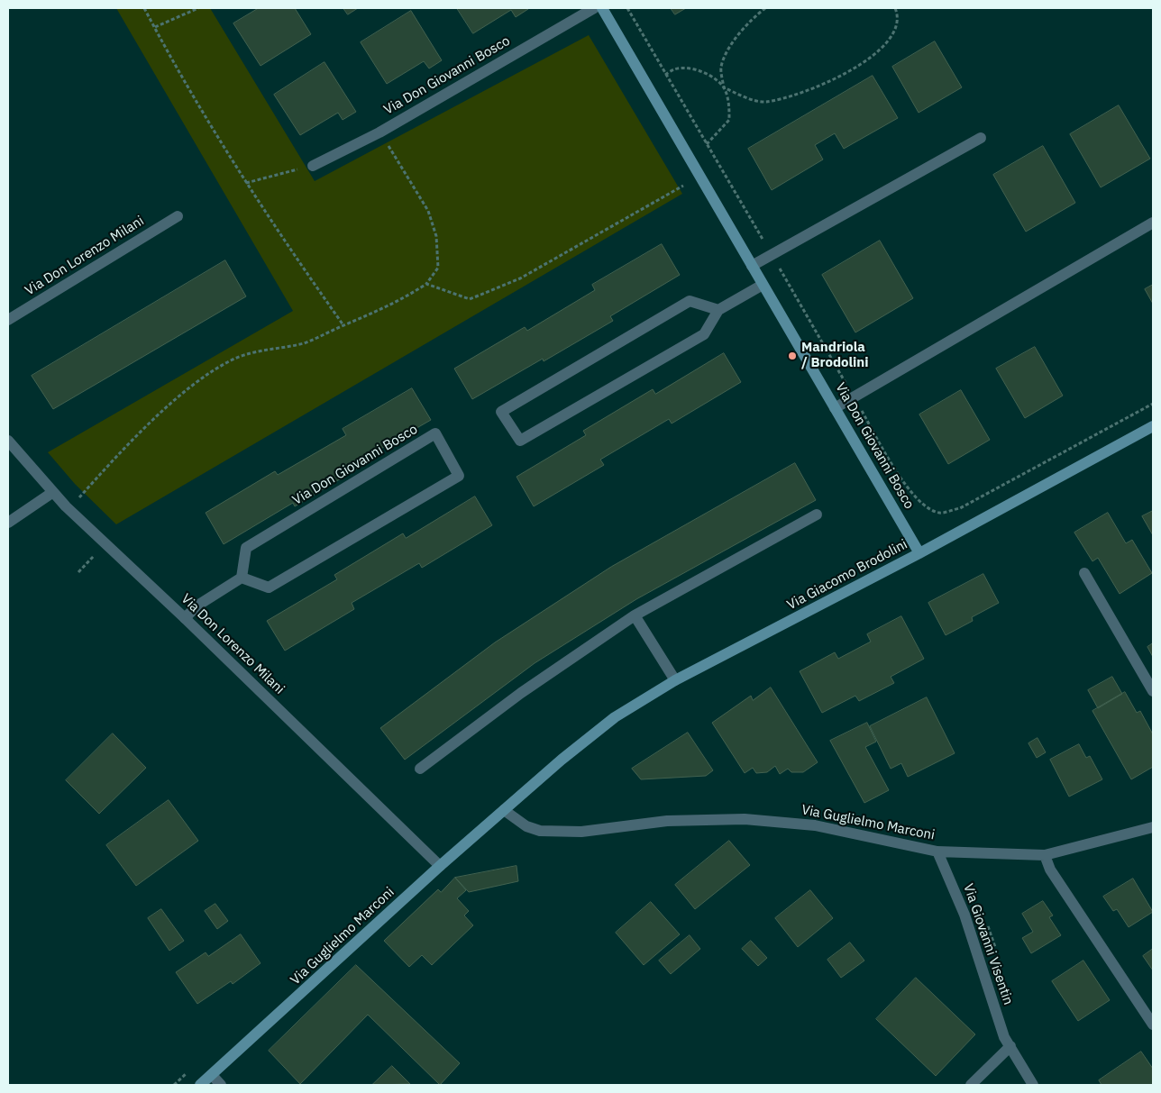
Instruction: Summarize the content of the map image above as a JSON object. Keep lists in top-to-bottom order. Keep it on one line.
{"streets":{"street":["Via Don Giovanni Bosco","Via Don Lorenzo Milani","Via Giacomo Brodolini","Via Guglielmo Marconi","Via Giovanni Visentin"]},"crossings":[["Via Don Giovanni Bosco","Via Giacomo Brodolini"],["Via Don Lorenzo Milani","Via Guglielmo Marconi"],["Via Giacomo Brodolini","Via Guglielmo Marconi"],["Via Guglielmo Marconi","Via Giovanni Visentin"]],"places":["Mandriola / Brodolini"]}
